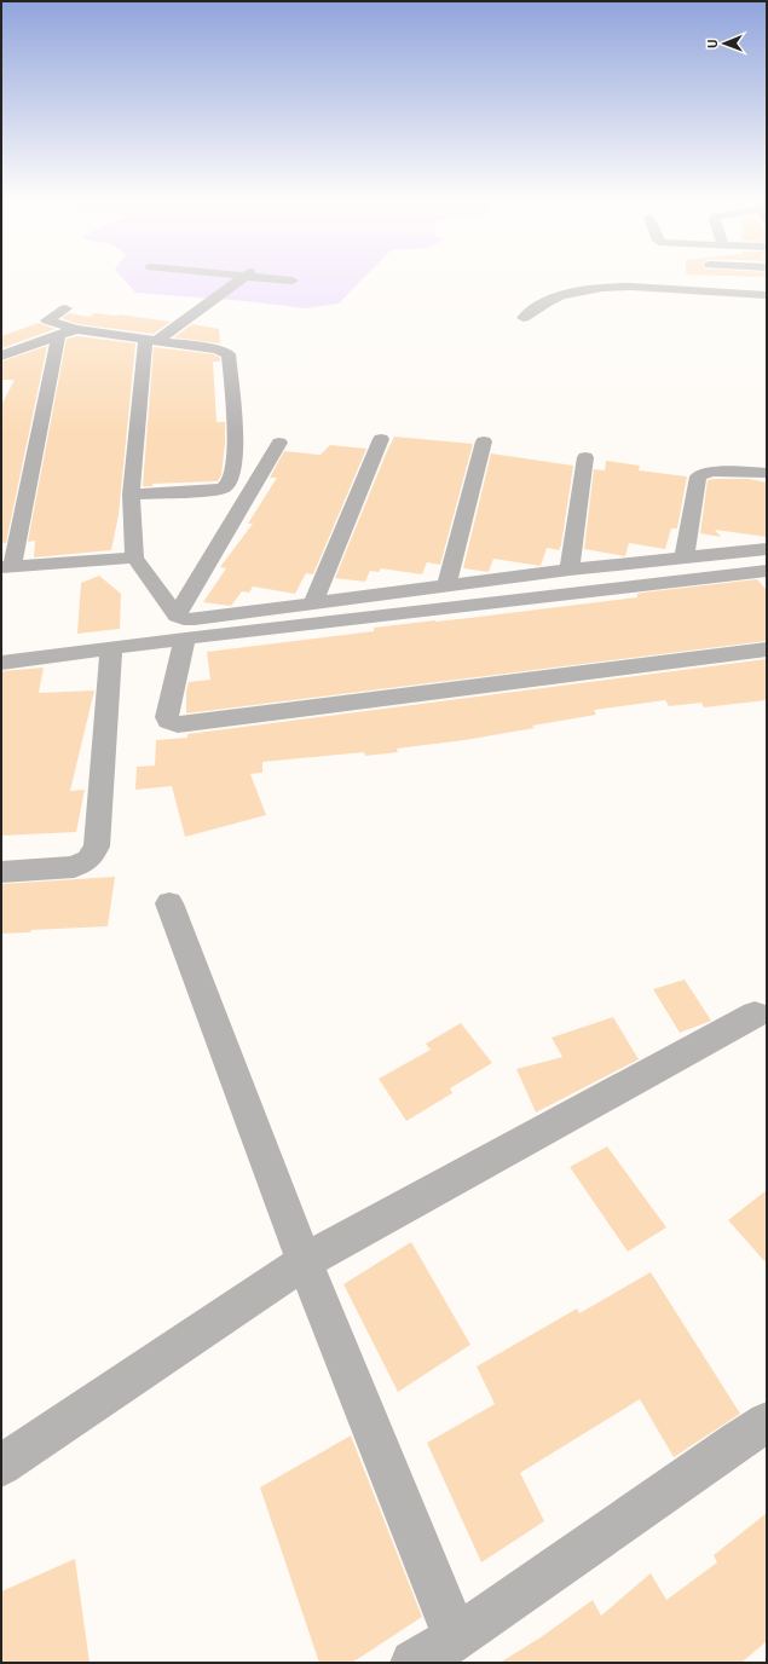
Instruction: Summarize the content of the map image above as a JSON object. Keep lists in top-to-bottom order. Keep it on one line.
{"north":"left"}
